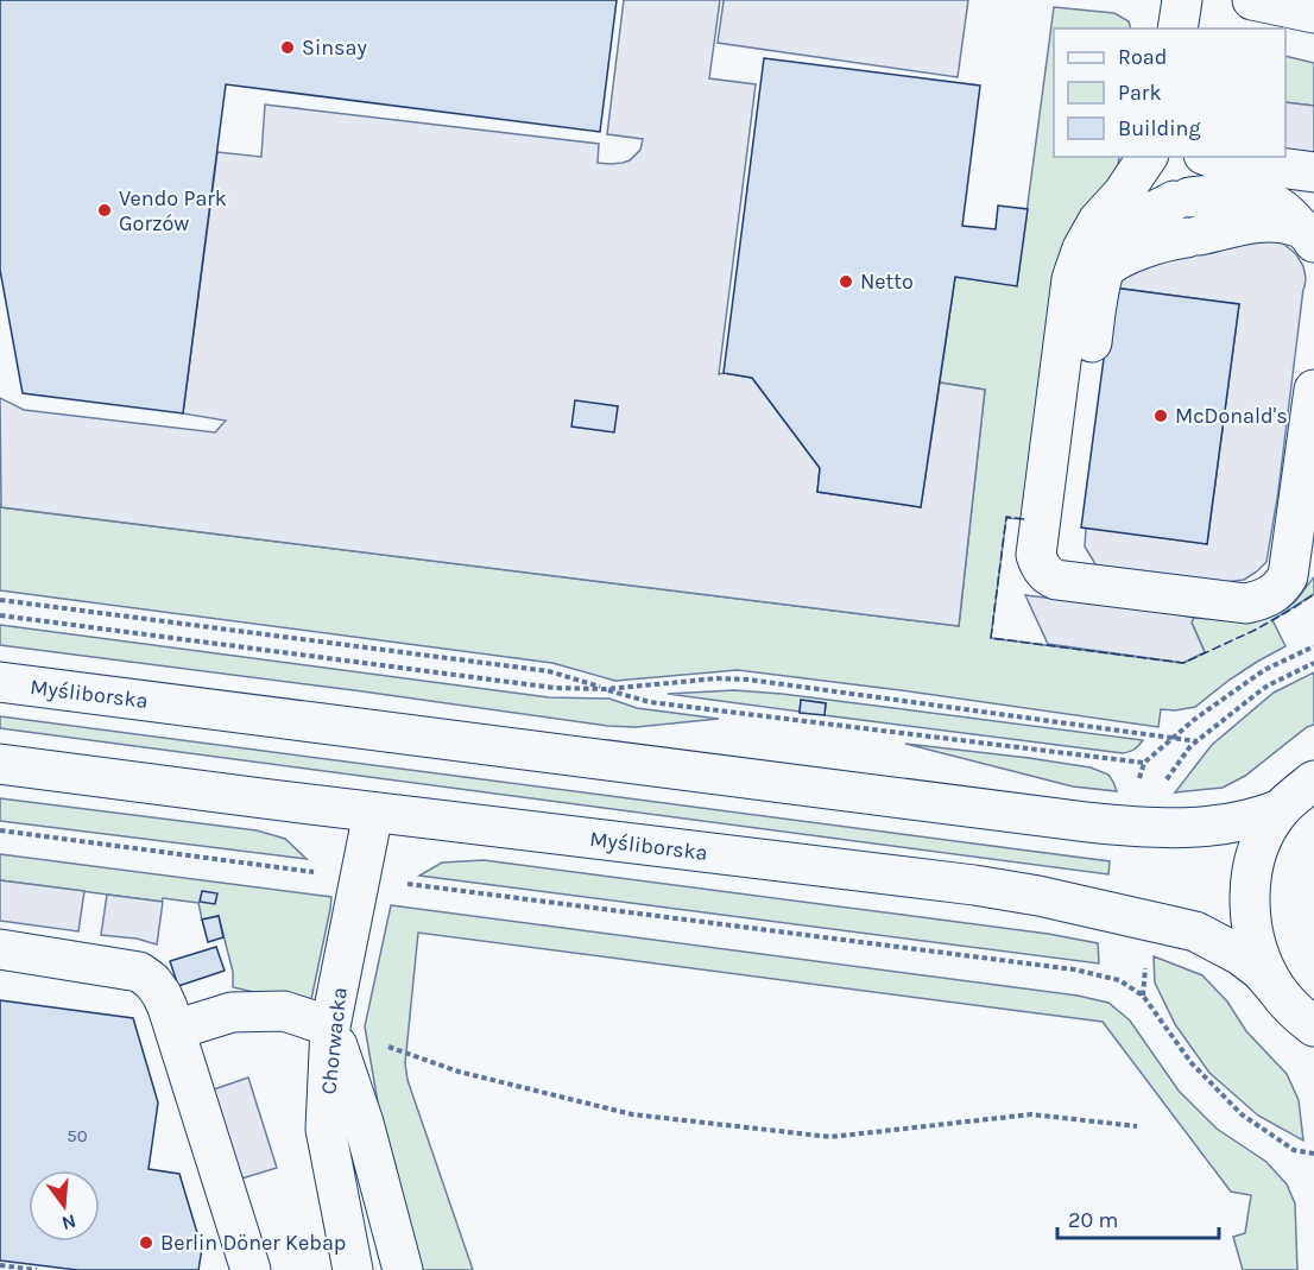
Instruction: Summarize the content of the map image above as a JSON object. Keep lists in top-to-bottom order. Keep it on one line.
{"streets":{"main road":["Myśliborska","Chorwacka"]},"crossings":[["Myśliborska","Chorwacka"]],"places":["Sinsay","Vendo Park Gorzów","Netto","McDonald's","Berlin Döner Kebap"],"house_numbers":["50"],"legend":["Road","Park","Building"],"scale_bar":"20 m","north":"bottom"}
